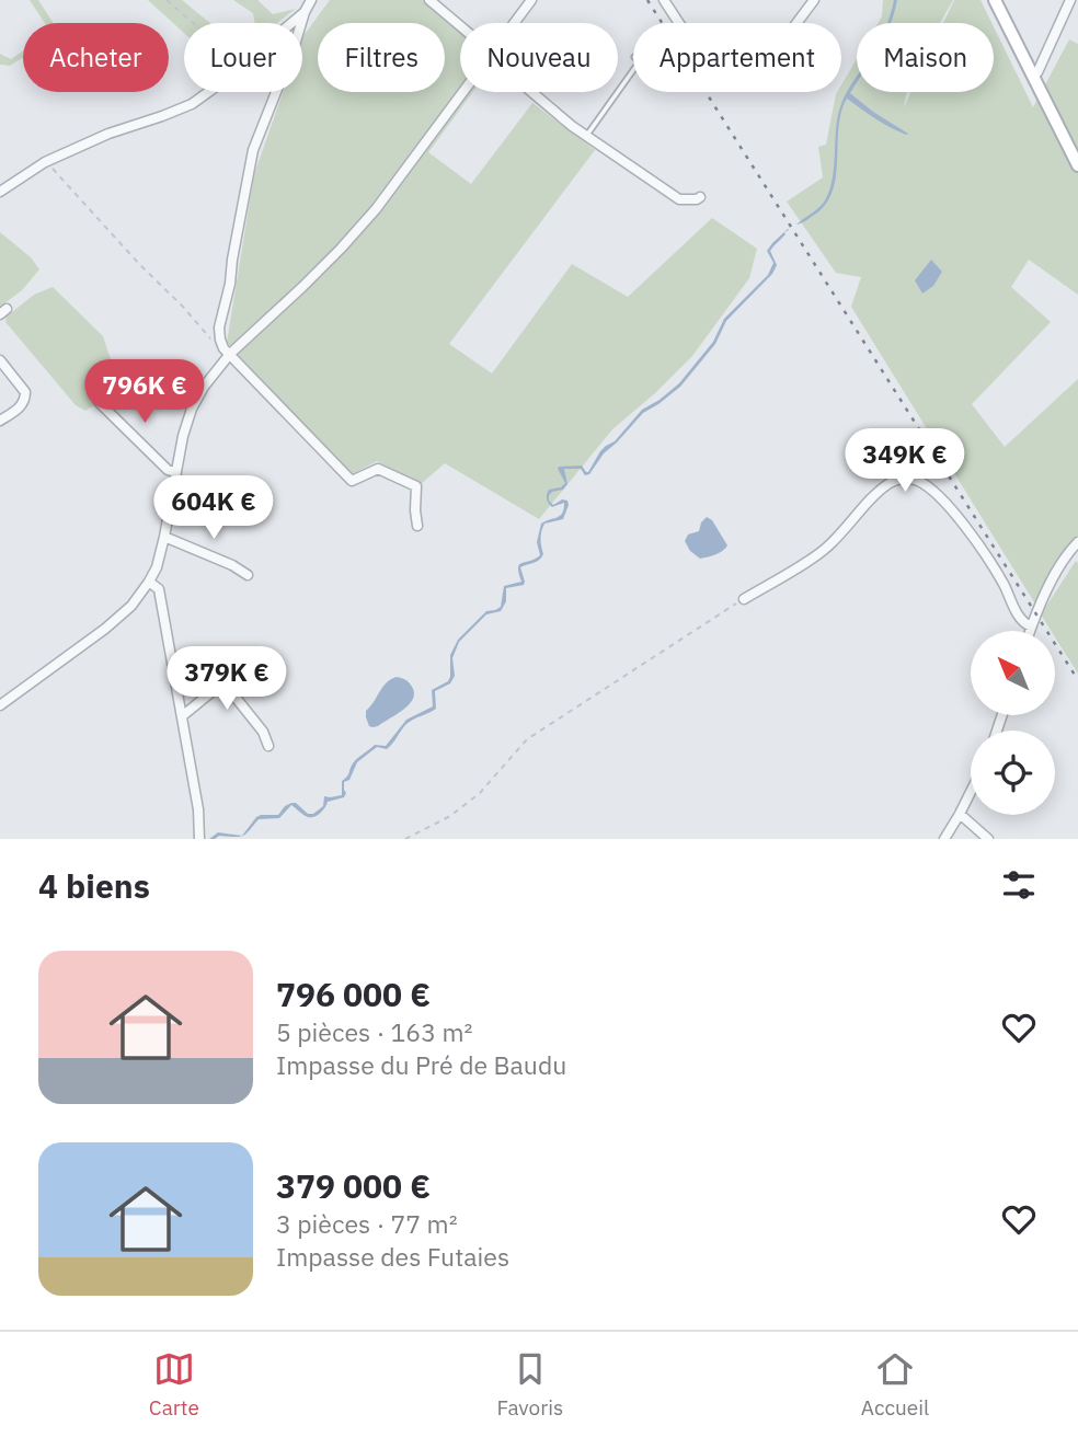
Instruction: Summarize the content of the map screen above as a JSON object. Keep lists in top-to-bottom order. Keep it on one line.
{"north":"top left","page":{"chip":["Acheter","Louer","Filtres","Nouveau","Appartement","Maison"],"price":["796K €","349K €","604K €","379K €"],"heading":"4 biens","list":[{"name":"796 000 €","note":"5 pièces · 163 m² · Impasse du Pré de Baudu"},{"name":"379 000 €","note":"3 pièces · 77 m² · Impasse des Futaies"}],"tabs":["Carte","Favoris","Accueil"]}}
